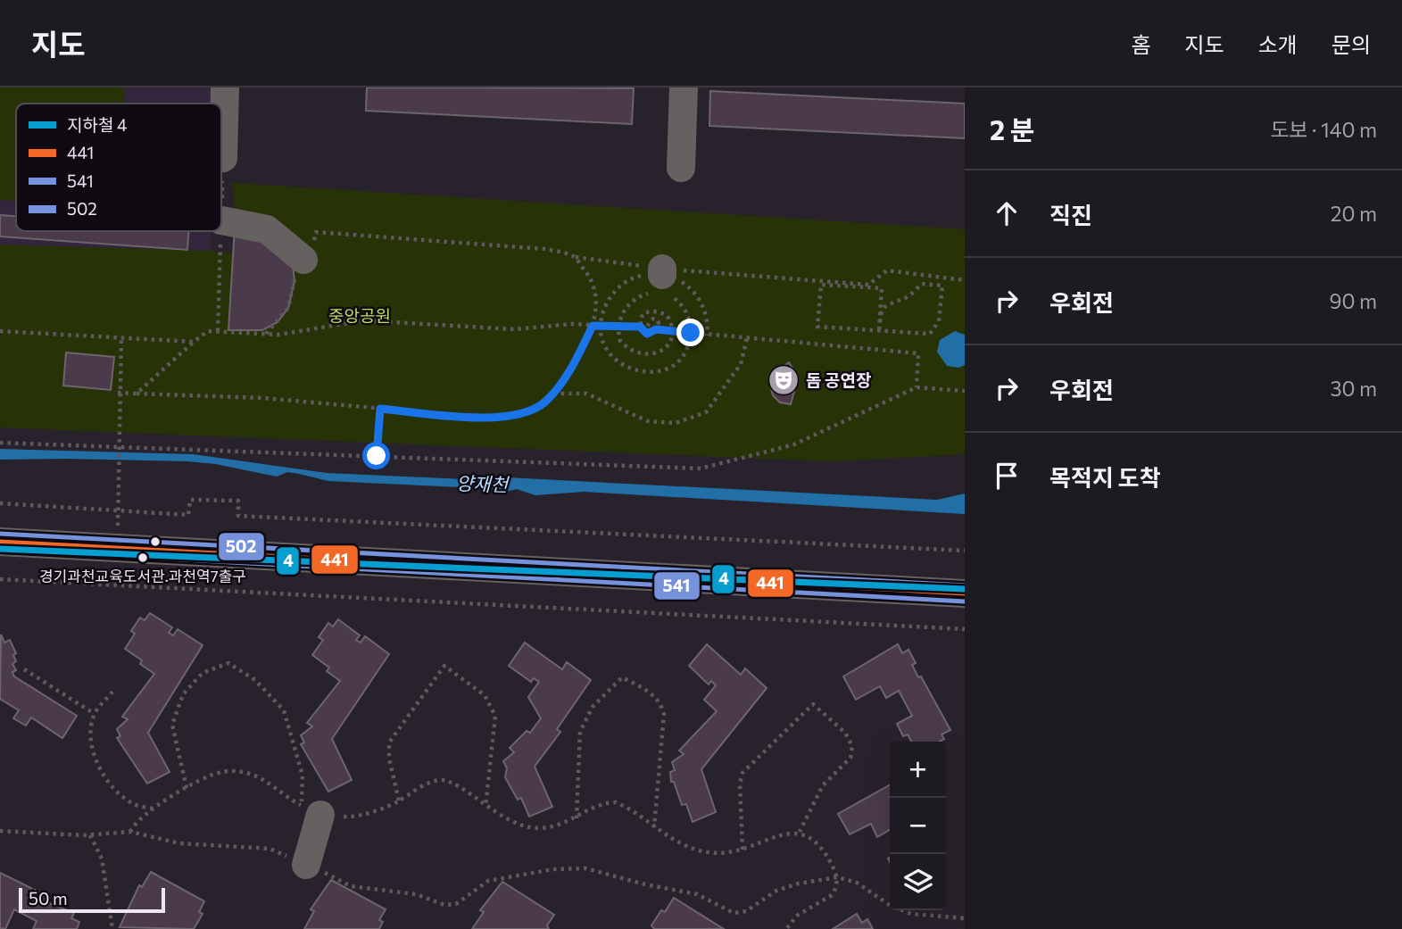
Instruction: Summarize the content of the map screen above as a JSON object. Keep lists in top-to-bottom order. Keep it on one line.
{"water":["양재천"],"parks":["중앙공원"],"places":{"theatre":["돔 공연장"],"other":["경기과천교육도서관.과천역7출구"]},"lines":["transit line 502","transit line 441","metro line 4","transit line 541"],"legend":["지하철 4","441","541","502"],"scale_bar":"50 m","page":{"header":"지도","nav":["홈","지도","소개","문의"],"heading":["2 분","도보 · 140 m"],"list":[["직진","20 m"],["우회전","90 m"],["우회전","30 m"],"목적지 도착"],"map_buttons":["+","−"],"scale":"50 m"}}
